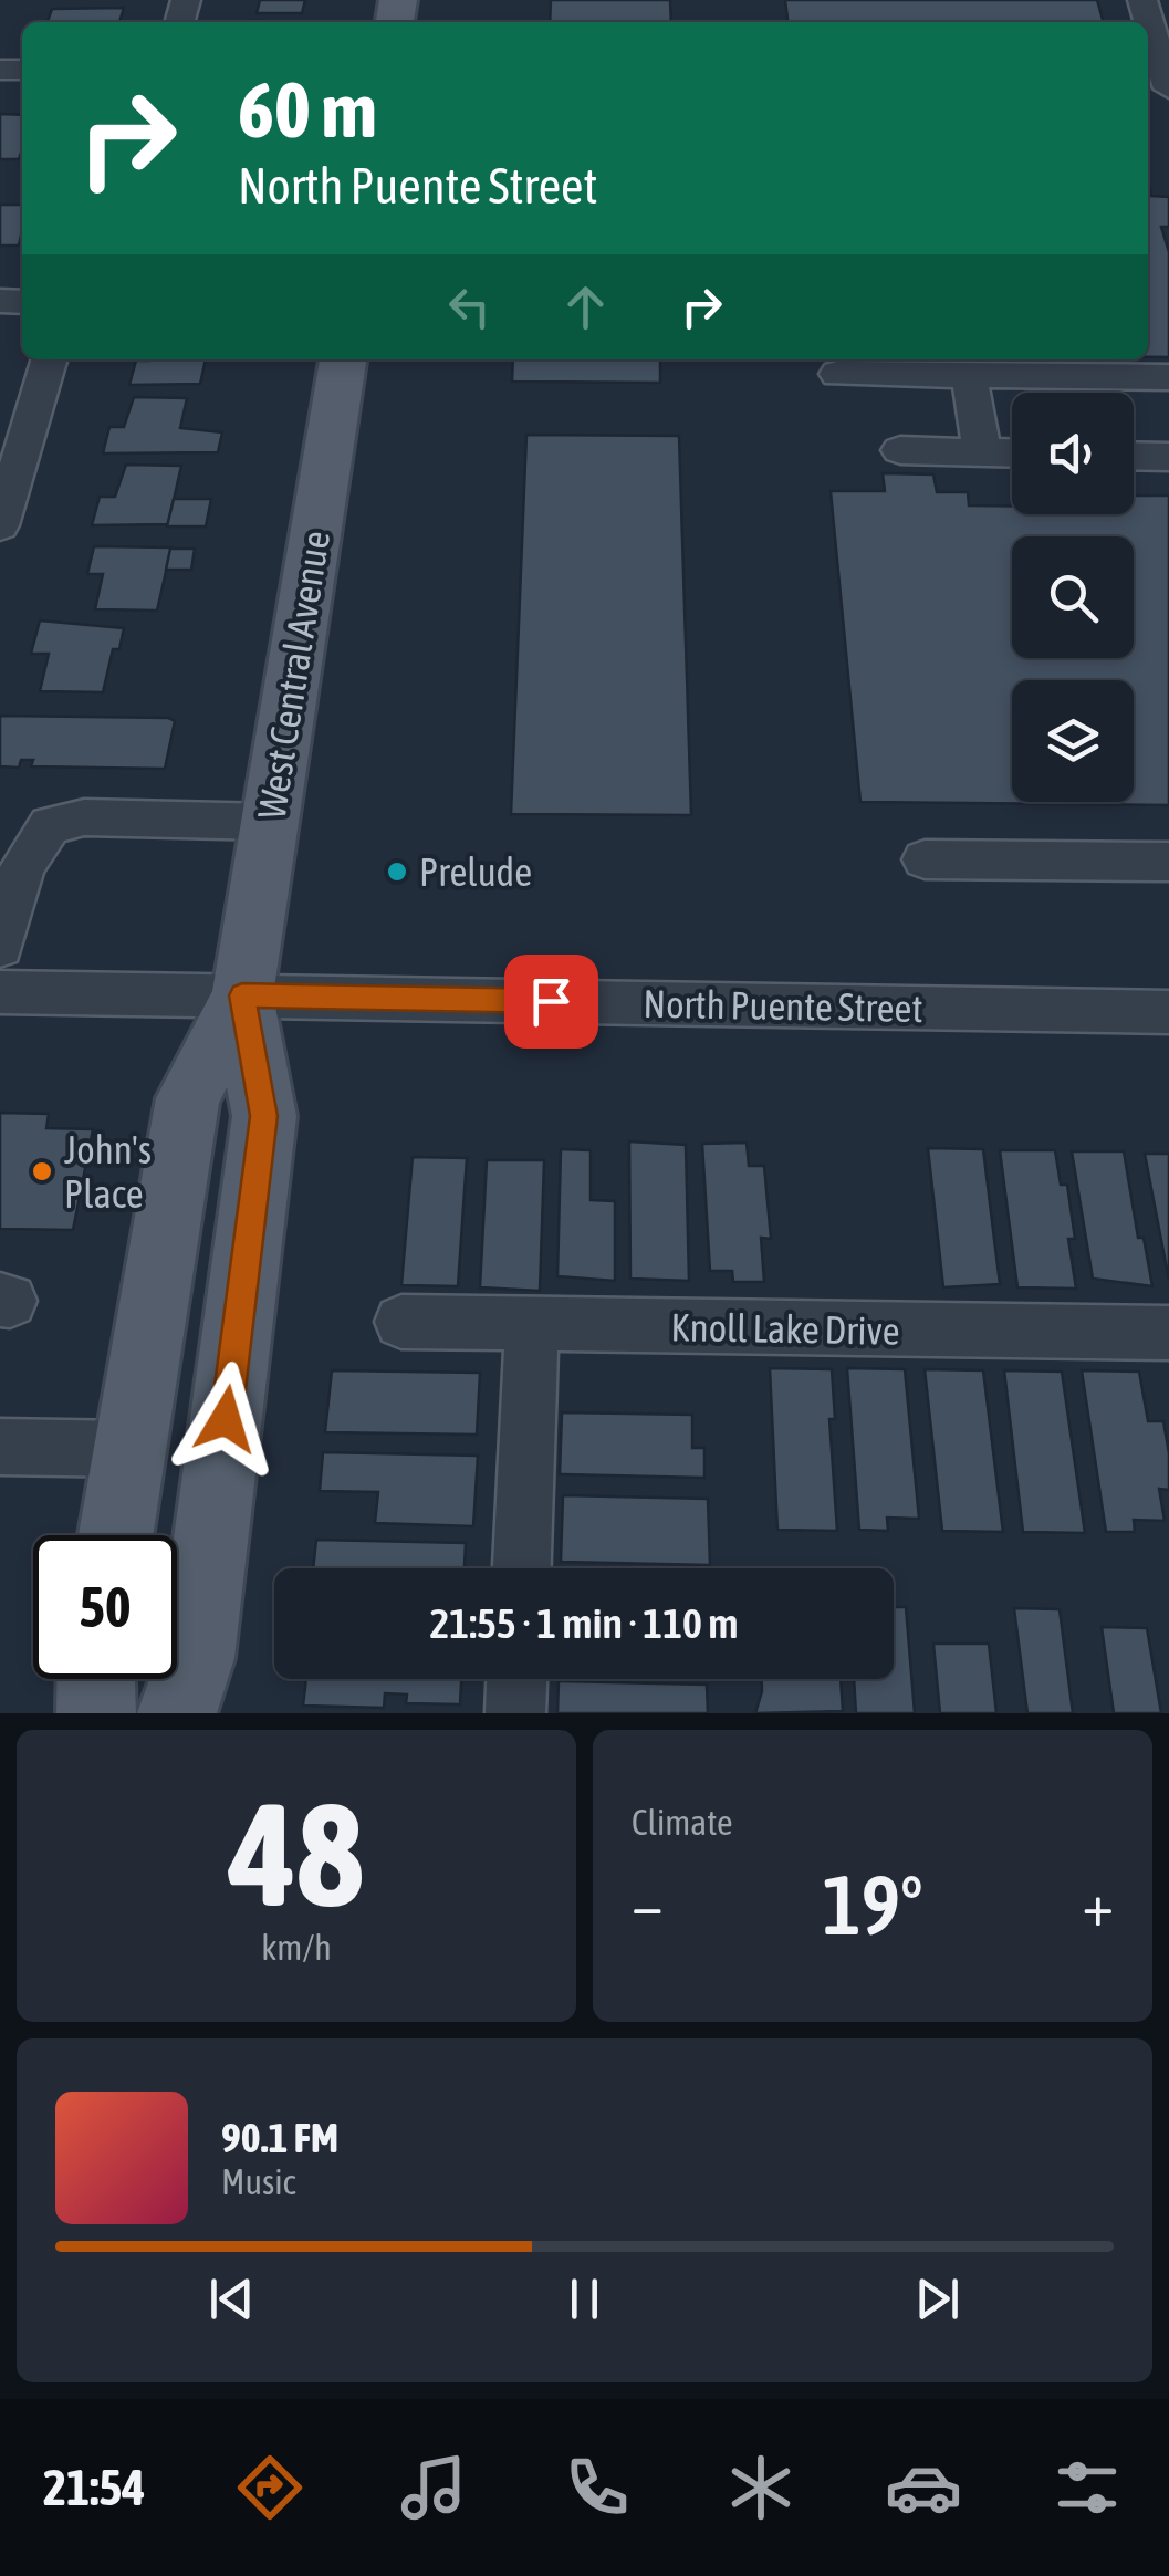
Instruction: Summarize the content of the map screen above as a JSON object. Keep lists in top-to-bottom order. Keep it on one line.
{"streets":{"main road":["West Central Avenue"],"street":["North Puente Street","Knoll Lake Drive"]},"crossings":[["West Central Avenue","North Puente Street"]],"places":["Prelude","John's Place"],"page":{"turn":["60 m","North Puente Street"],"limit":"50","trip":"21:55 · 1 min · 110 m","tile":[["48","km/h"],"Climate"],"heat":["−","19°","+"],"song":["90.1 FM","Music"],"tabs":"21:54"}}
